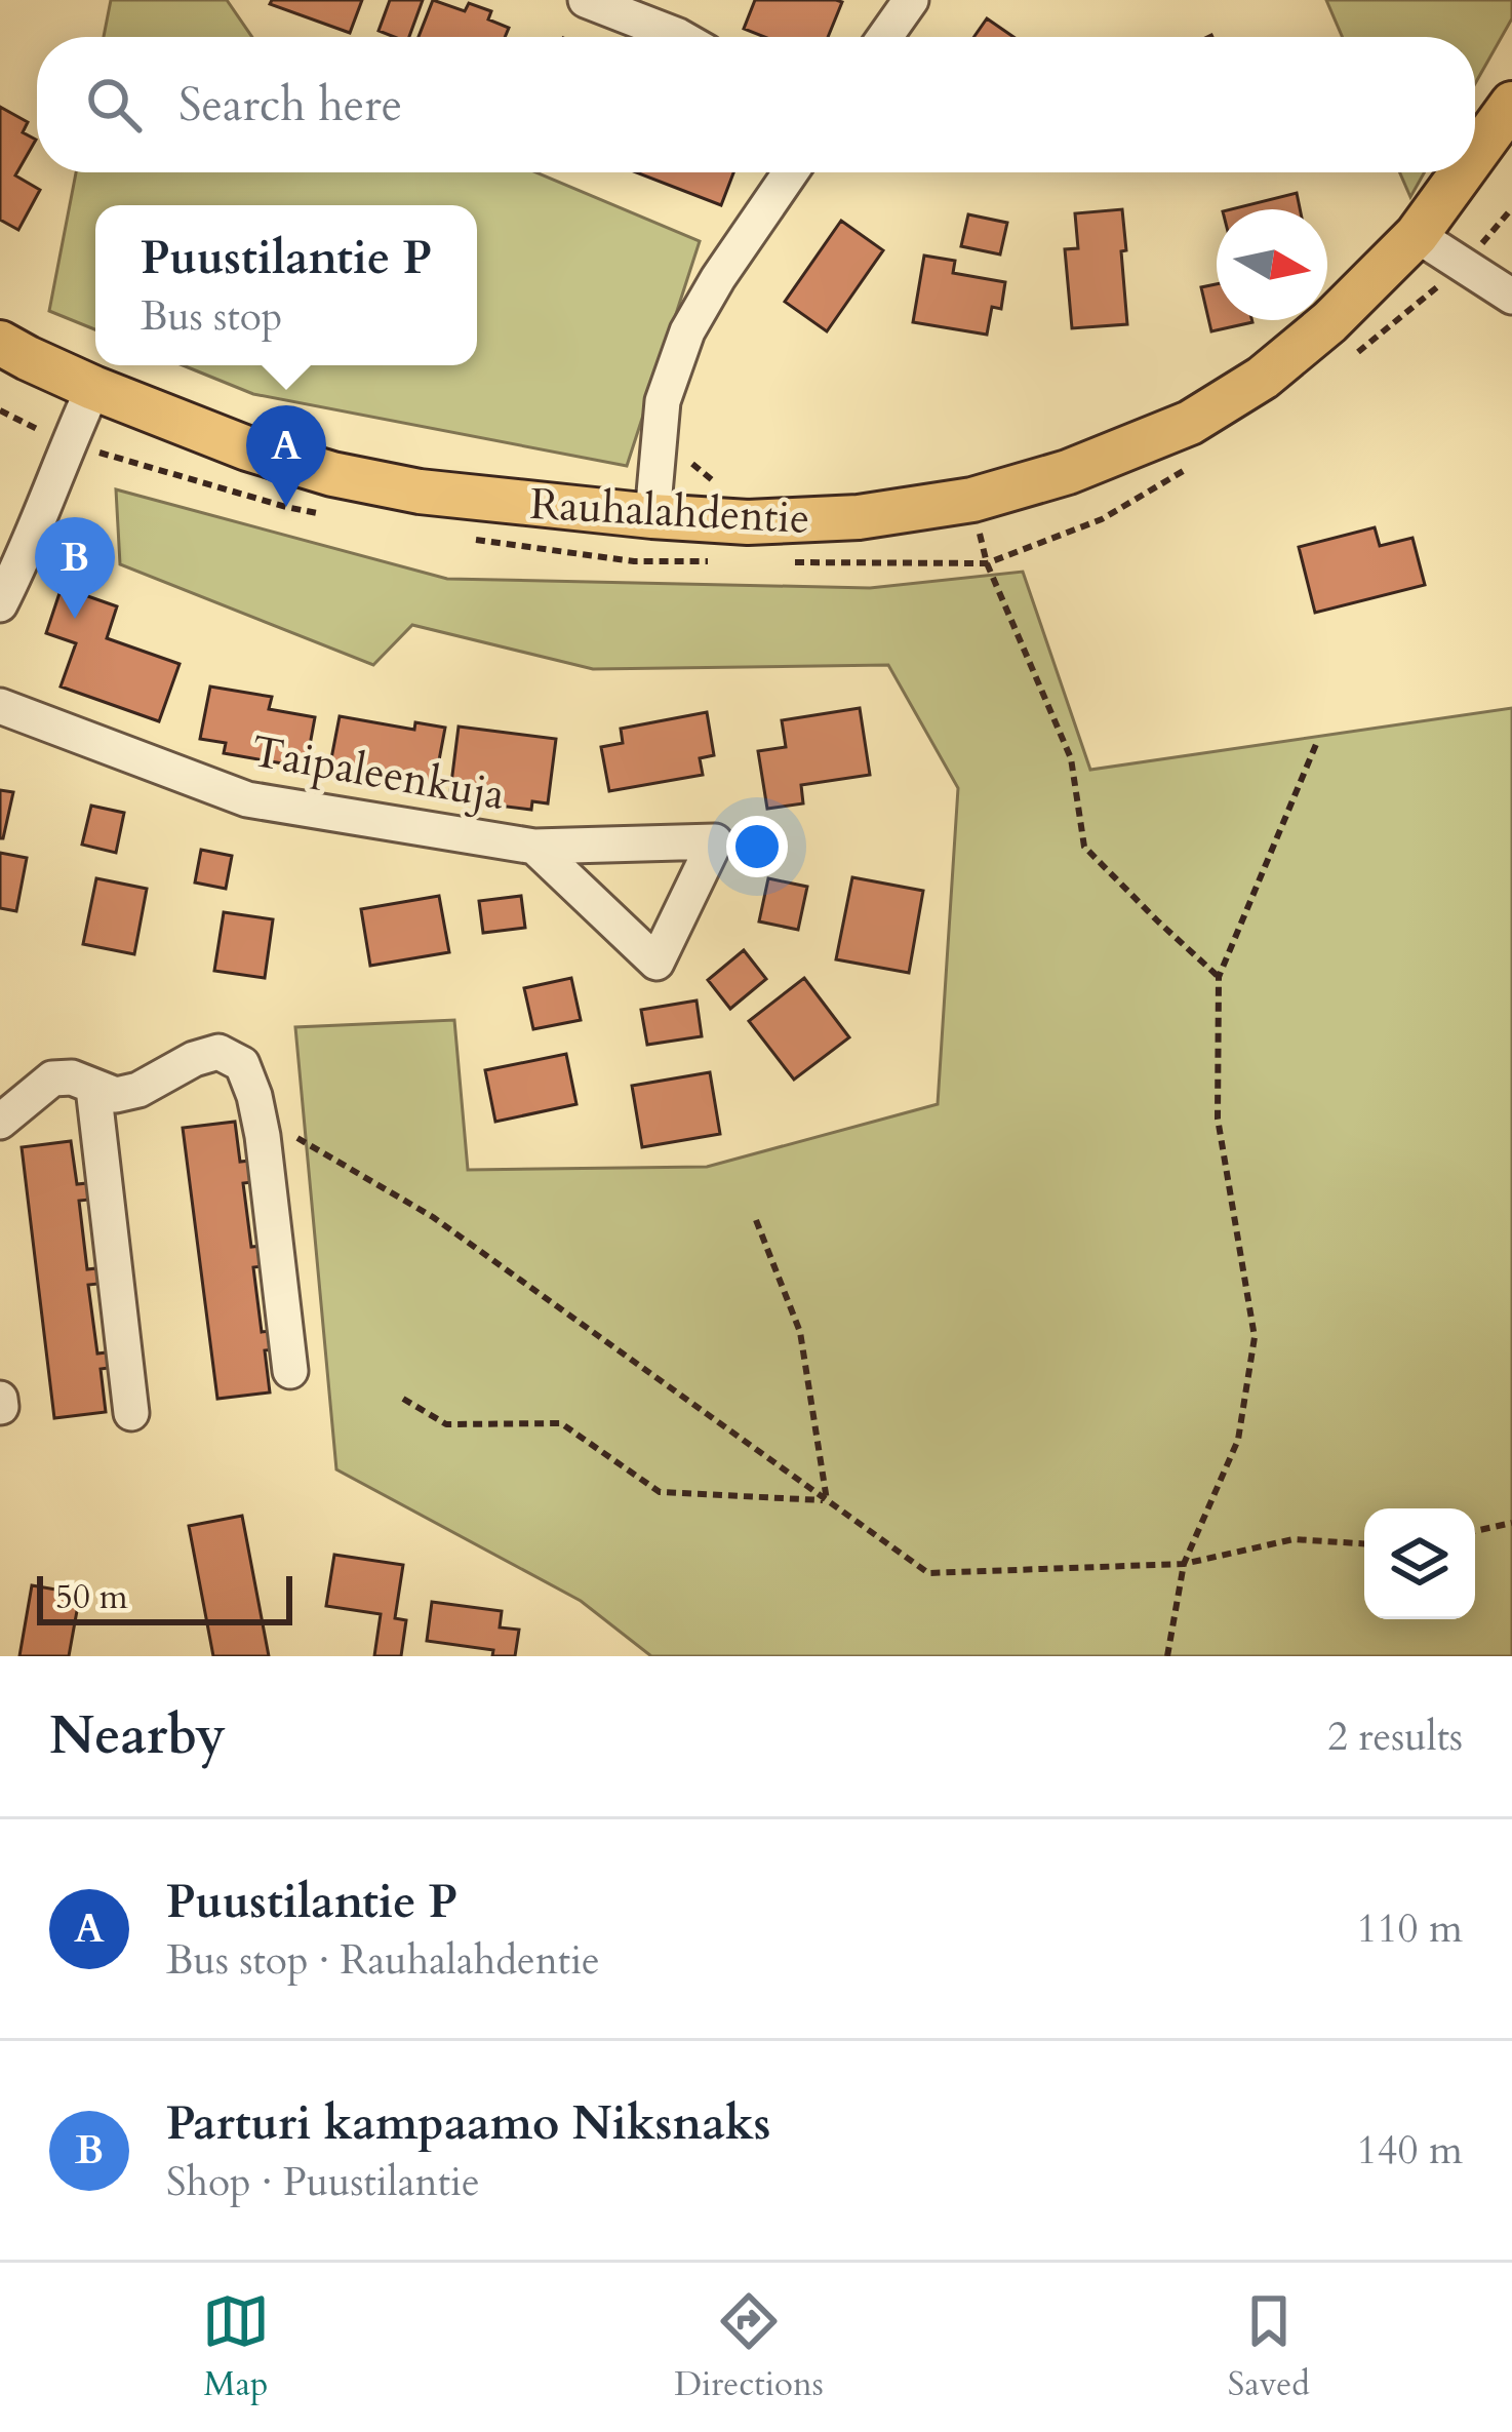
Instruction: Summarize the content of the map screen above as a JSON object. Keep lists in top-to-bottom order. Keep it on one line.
{"streets":{"main road":["Rauhalahdentie"],"street":["Taipaleenkuja"]},"scale_bar":"50 m","north":"right","page":{"search":"Search here","popup":["Puustilantie P","Bus stop"],"pins":["A","B"],"scale":"50 m","heading":["Nearby","2 results"],"list":[{"mark":"A","name":"Puustilantie P","note":"Bus stop · Rauhalahdentie","value":"110 m"},{"mark":"B","name":"Parturi kampaamo Niksnaks","note":"Shop · Puustilantie","value":"140 m"}],"nav":["Map","Directions","Saved"]}}
